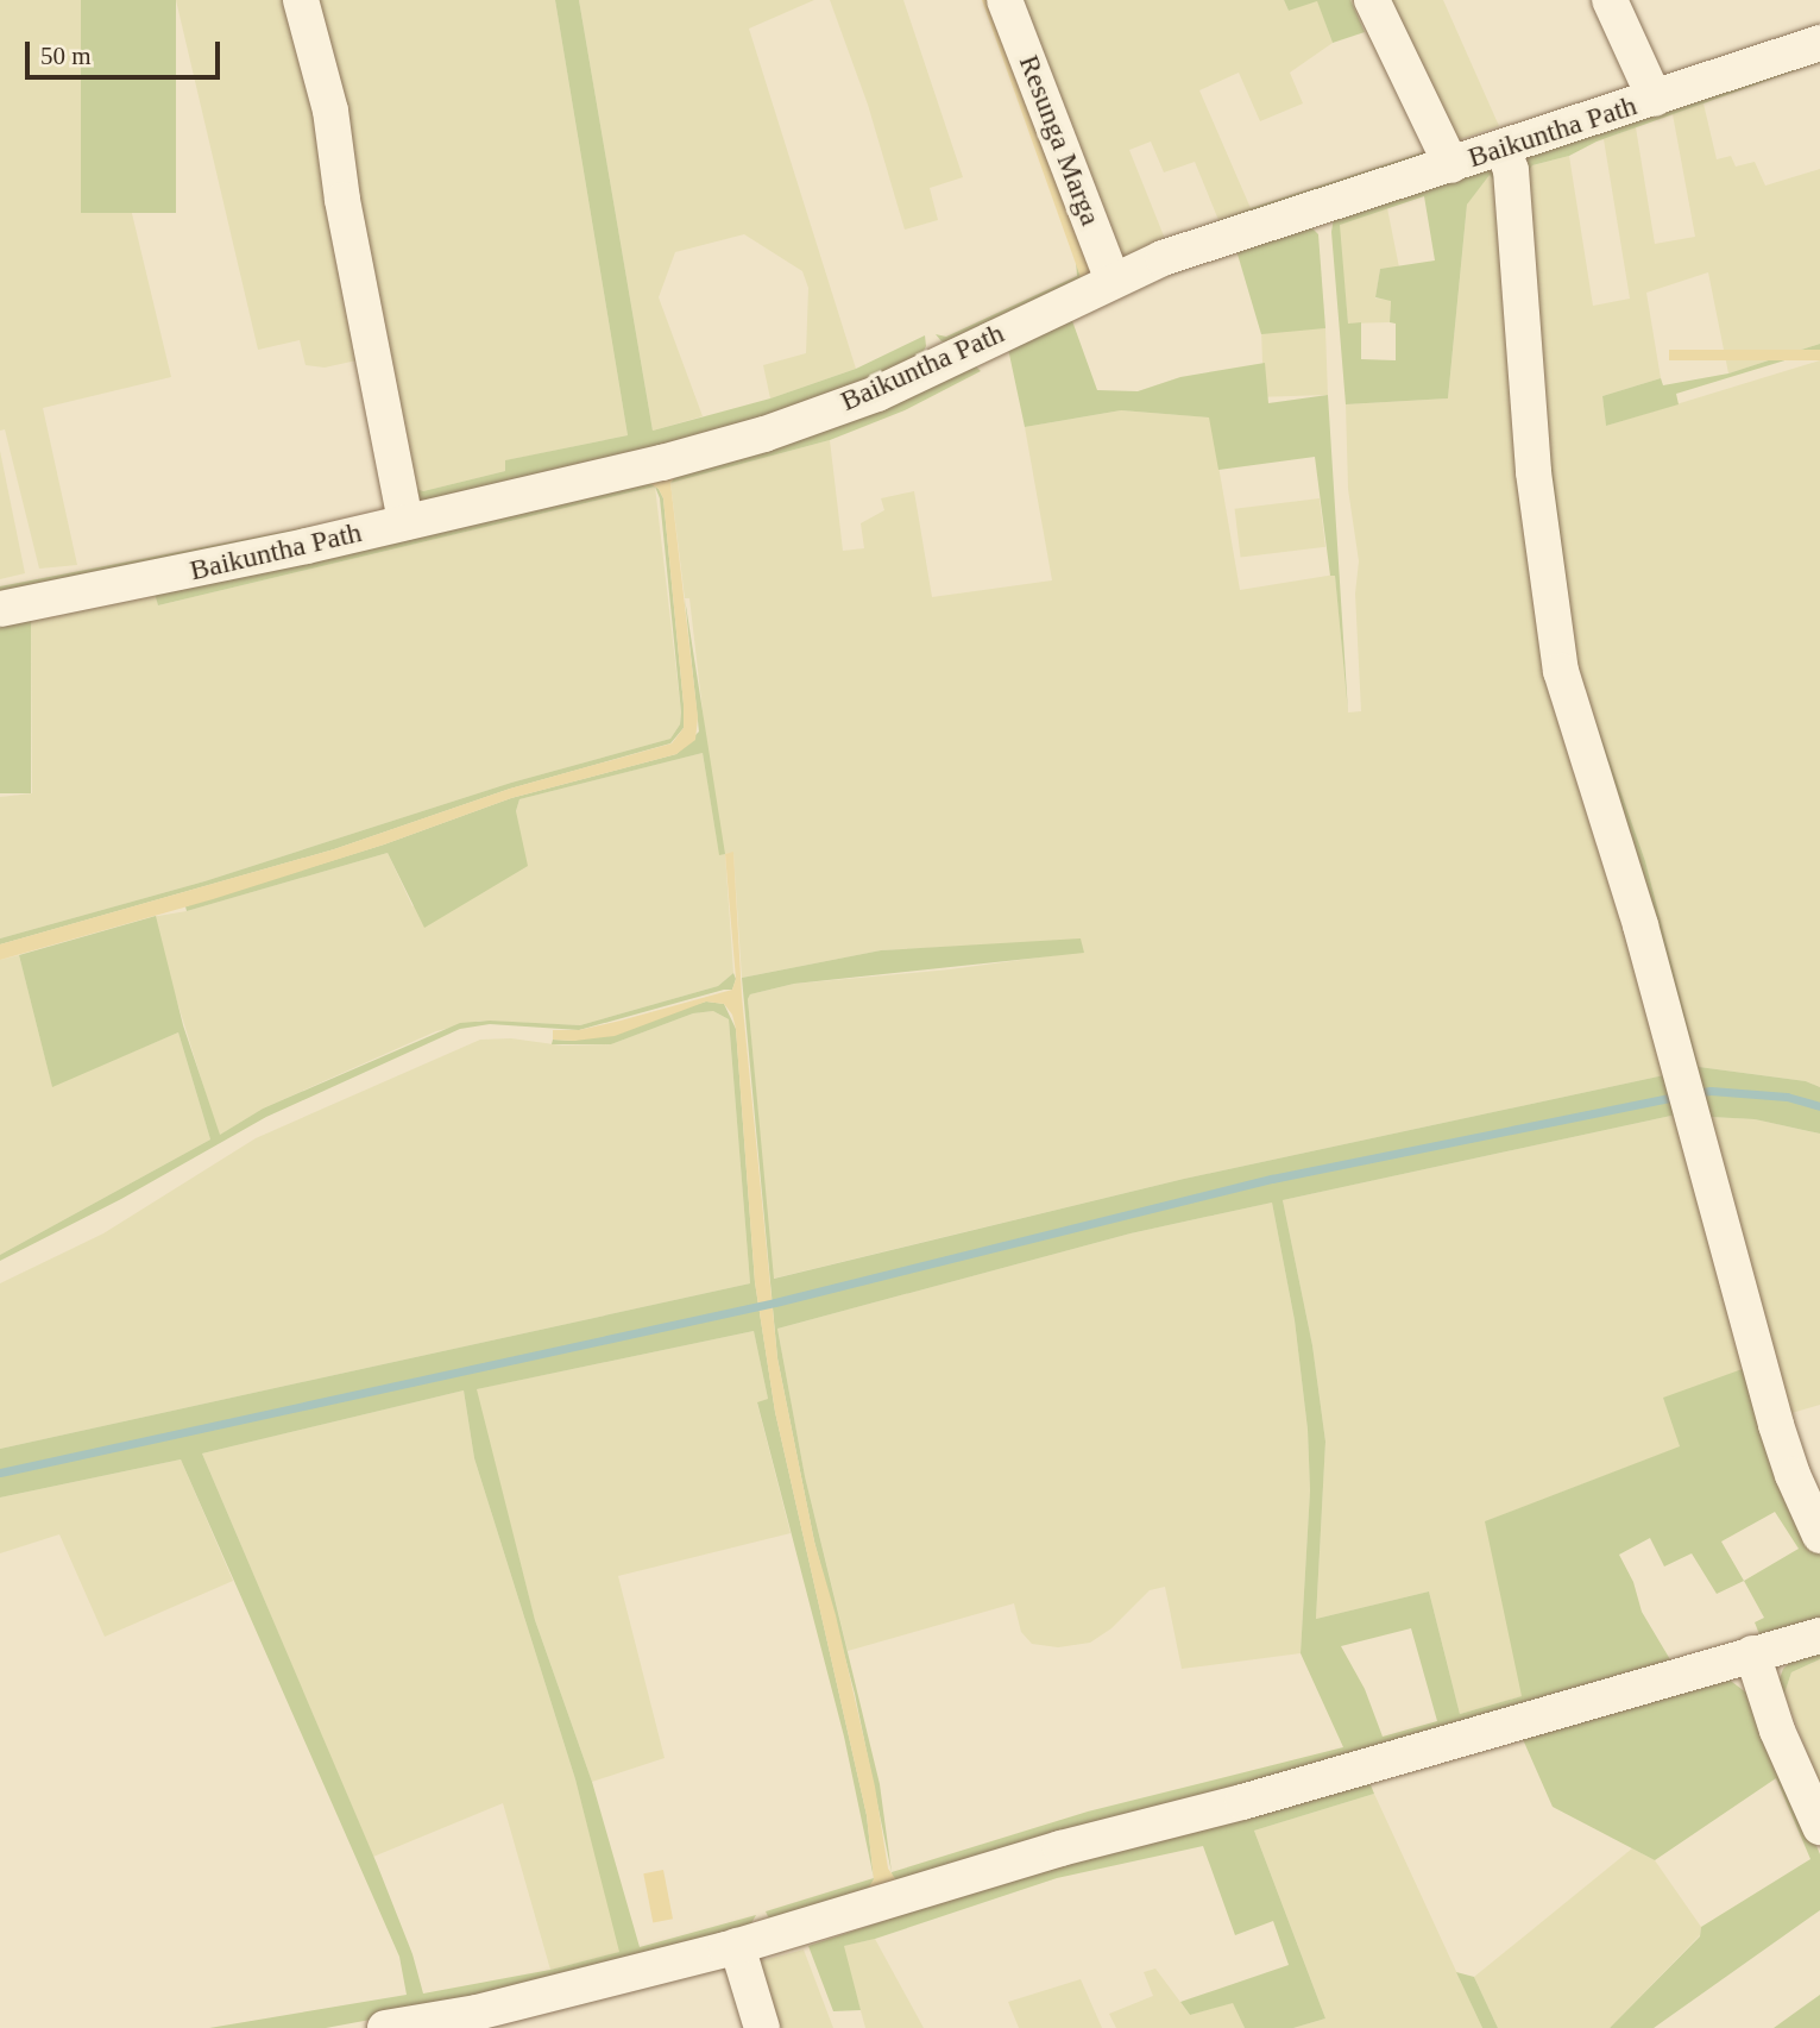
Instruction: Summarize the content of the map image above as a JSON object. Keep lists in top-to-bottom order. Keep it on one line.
{"streets":{"street":["Baikuntha Path","Resunga Marga"]},"crossings":[["Baikuntha Path","Resunga Marga"]],"scale_bar":"50 m"}
